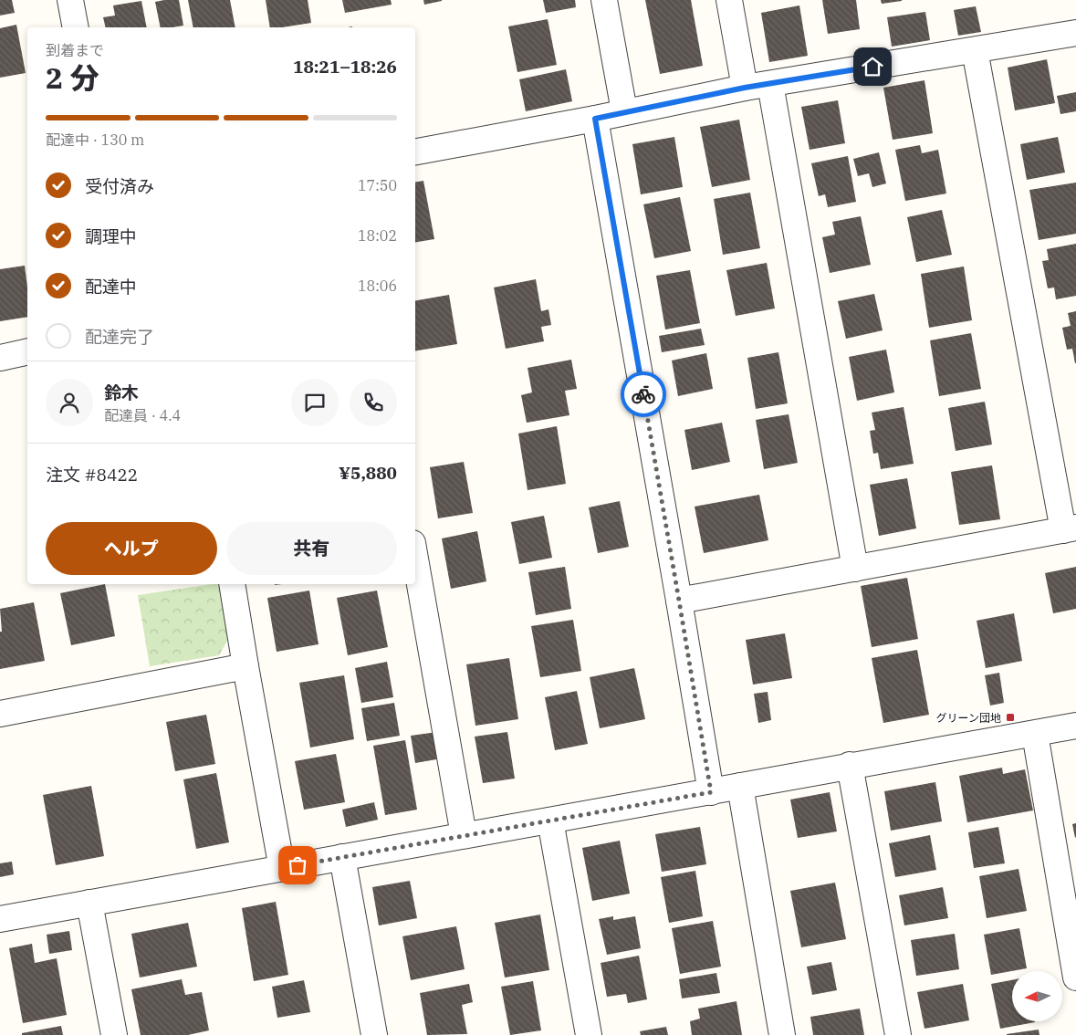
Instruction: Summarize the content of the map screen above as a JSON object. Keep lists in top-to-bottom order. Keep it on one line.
{"places":{"transit":["グリーン団地"]},"north":"left","page":{"heading":["2 分","到着まで","18:21–18:26"],"panel":["鈴木","配達員 · 4.4","注文 #8422","¥5,880"],"bar":"配達中 · 130 m","list":[["受付済み","17:50"],["調理中","18:02"],["配達中","18:06"],"配達完了"],"buttons":["ヘルプ","共有"]}}
